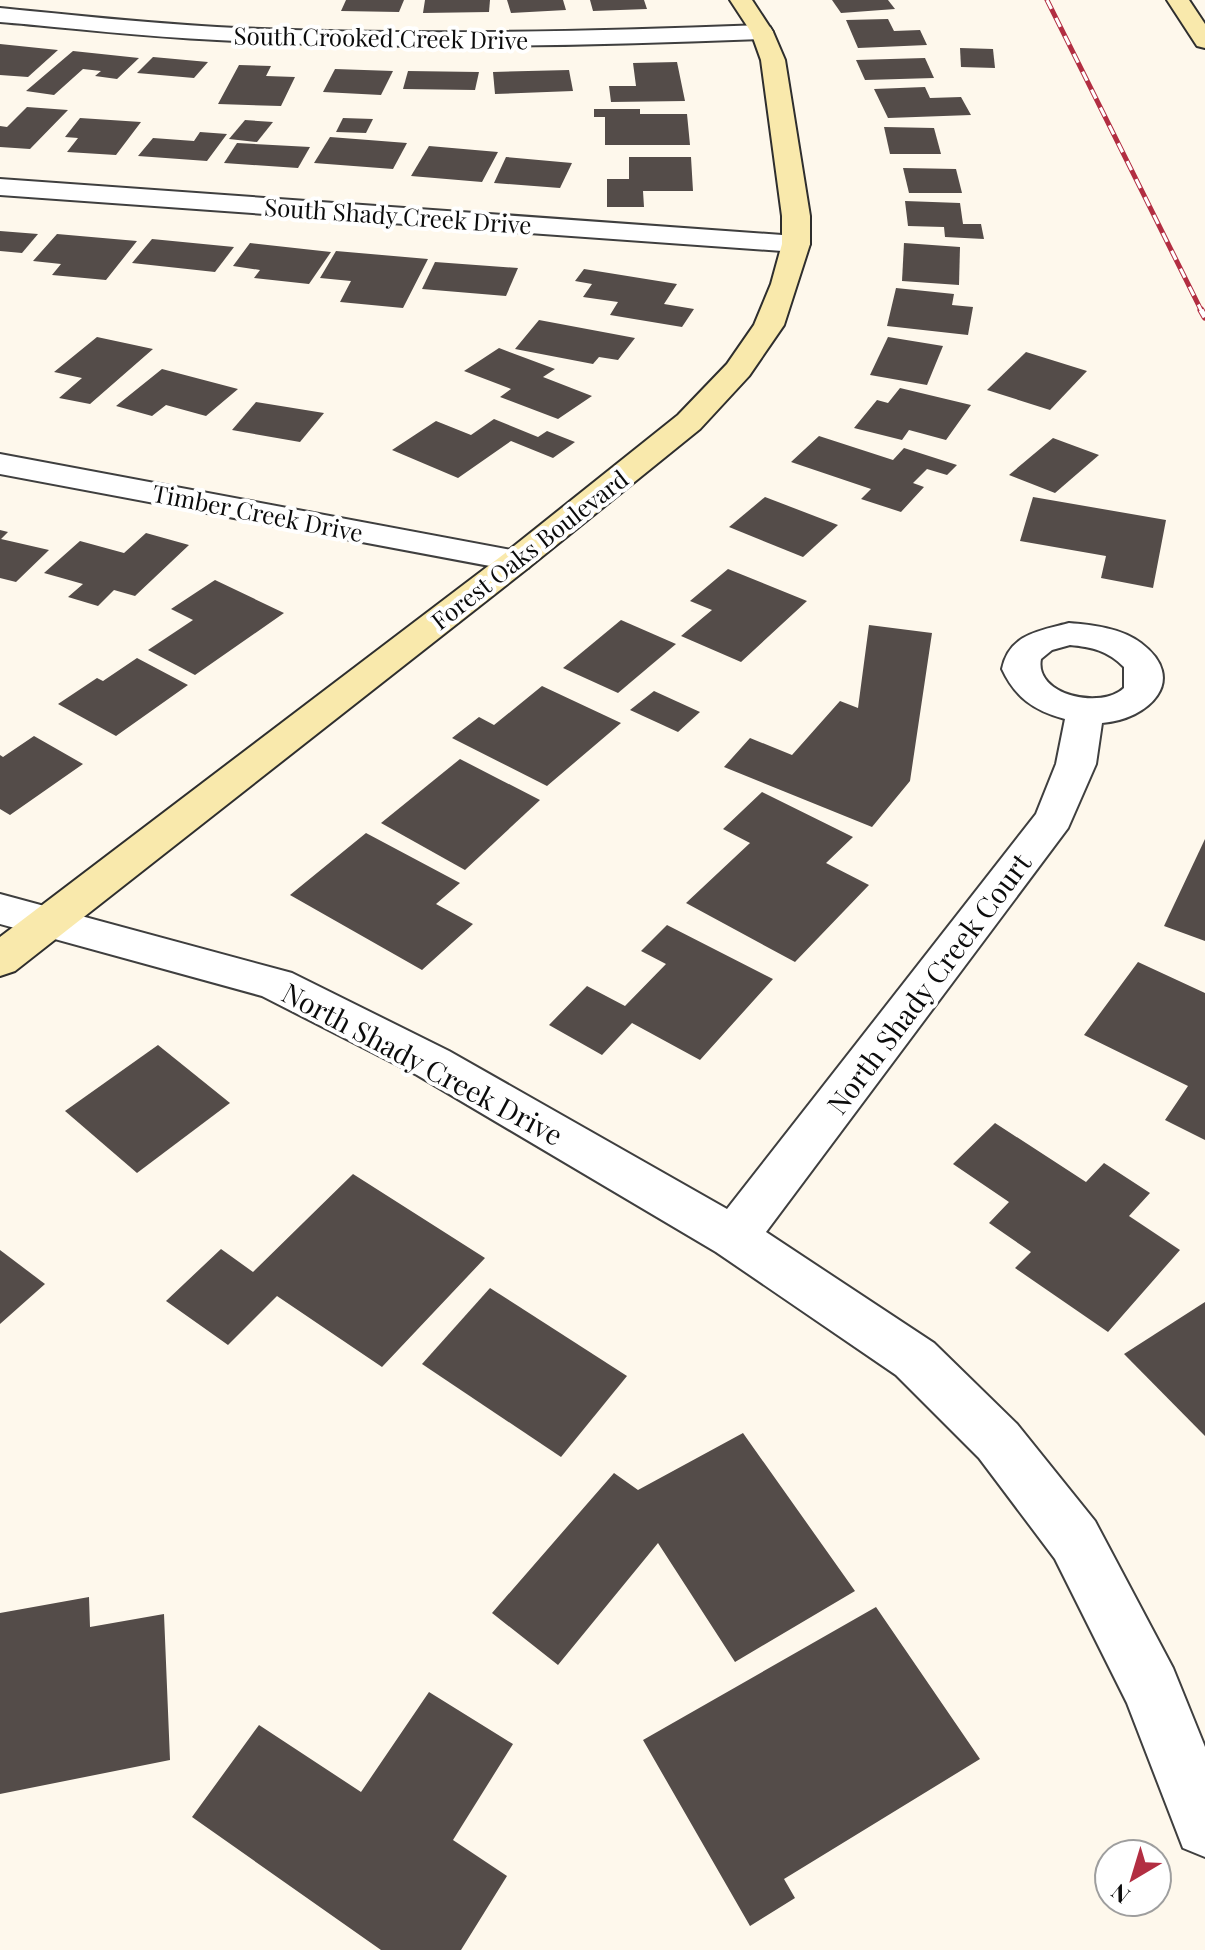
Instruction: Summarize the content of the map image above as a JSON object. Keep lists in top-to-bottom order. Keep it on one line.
{"streets":{"street":["South Crooked Creek Drive","South Shady Creek Drive","Timber Creek Drive","Forest Oaks Boulevard","North Shady Creek Court","North Shady Creek Drive"]},"crossings":[["South Crooked Creek Drive","Forest Oaks Boulevard"],["South Shady Creek Drive","Forest Oaks Boulevard"],["Timber Creek Drive","Forest Oaks Boulevard"],["Forest Oaks Boulevard","North Shady Creek Drive"],["North Shady Creek Court","North Shady Creek Drive"]],"north":"bottom left"}
